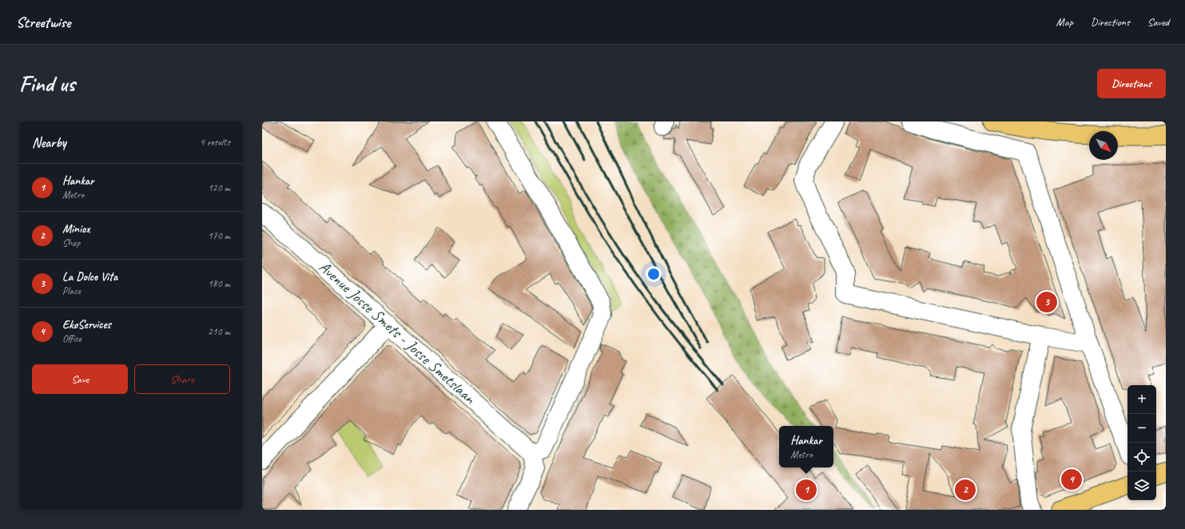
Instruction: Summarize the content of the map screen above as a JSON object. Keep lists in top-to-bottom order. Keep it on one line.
{"streets":{"street":["Avenue Josse Smets - Josse Smetslaan"]},"north":"bottom right","page":{"header":"Streetwise","nav":["Map","Directions","Saved"],"buttons":["Directions",["Save","Share"]],"title":"Find us","heading":["Nearby","4 results"],"list":[{"mark":"1","name":"Hankar","note":"Metro","value":"120 m"},{"mark":"2","name":"Miniox","note":"Shop","value":"170 m"},{"mark":"3","name":"La Dolce Vita","note":"Place","value":"180 m"},{"mark":"4","name":"EkoServices","note":"Office","value":"210 m"}],"pins":["3","4","1","2"],"map_buttons":["+","−"],"popup":["Hankar","Metro"]}}
